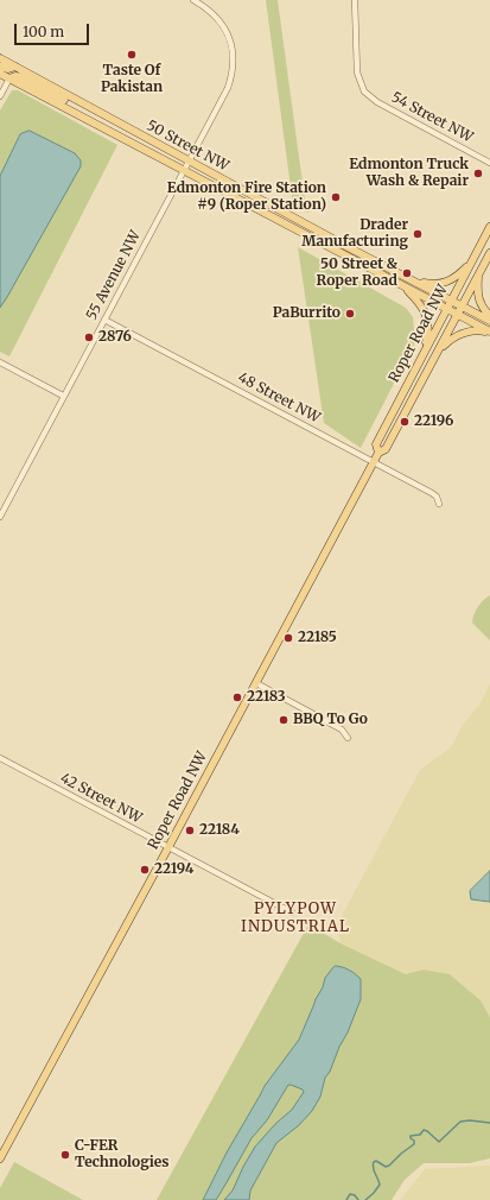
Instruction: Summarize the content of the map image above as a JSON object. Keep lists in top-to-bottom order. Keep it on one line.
{"streets":{"main road":["50 Street NW","Roper Road NW"],"street":["54 Street NW","55 Avenue NW","48 Street NW","42 Street NW"]},"crossings":[["50 Street NW","55 Avenue NW"],["50 Street NW","Roper Road NW"],["55 Avenue NW","48 Street NW"],["Roper Road NW","48 Street NW"],["Roper Road NW","42 Street NW"]],"districts":["PYLYPOW INDUSTRIAL"],"places":["Taste Of Pakistan","Edmonton Truck Wash & Repair","Edmonton Fire Station #9 (Roper Station)","Drader Manufacturing","50 Street & Roper Road","PaBurrito","2876","22196","22185","22183","BBQ To Go","22184","22194","C-FER Technologies"],"scale_bar":"100 m"}
